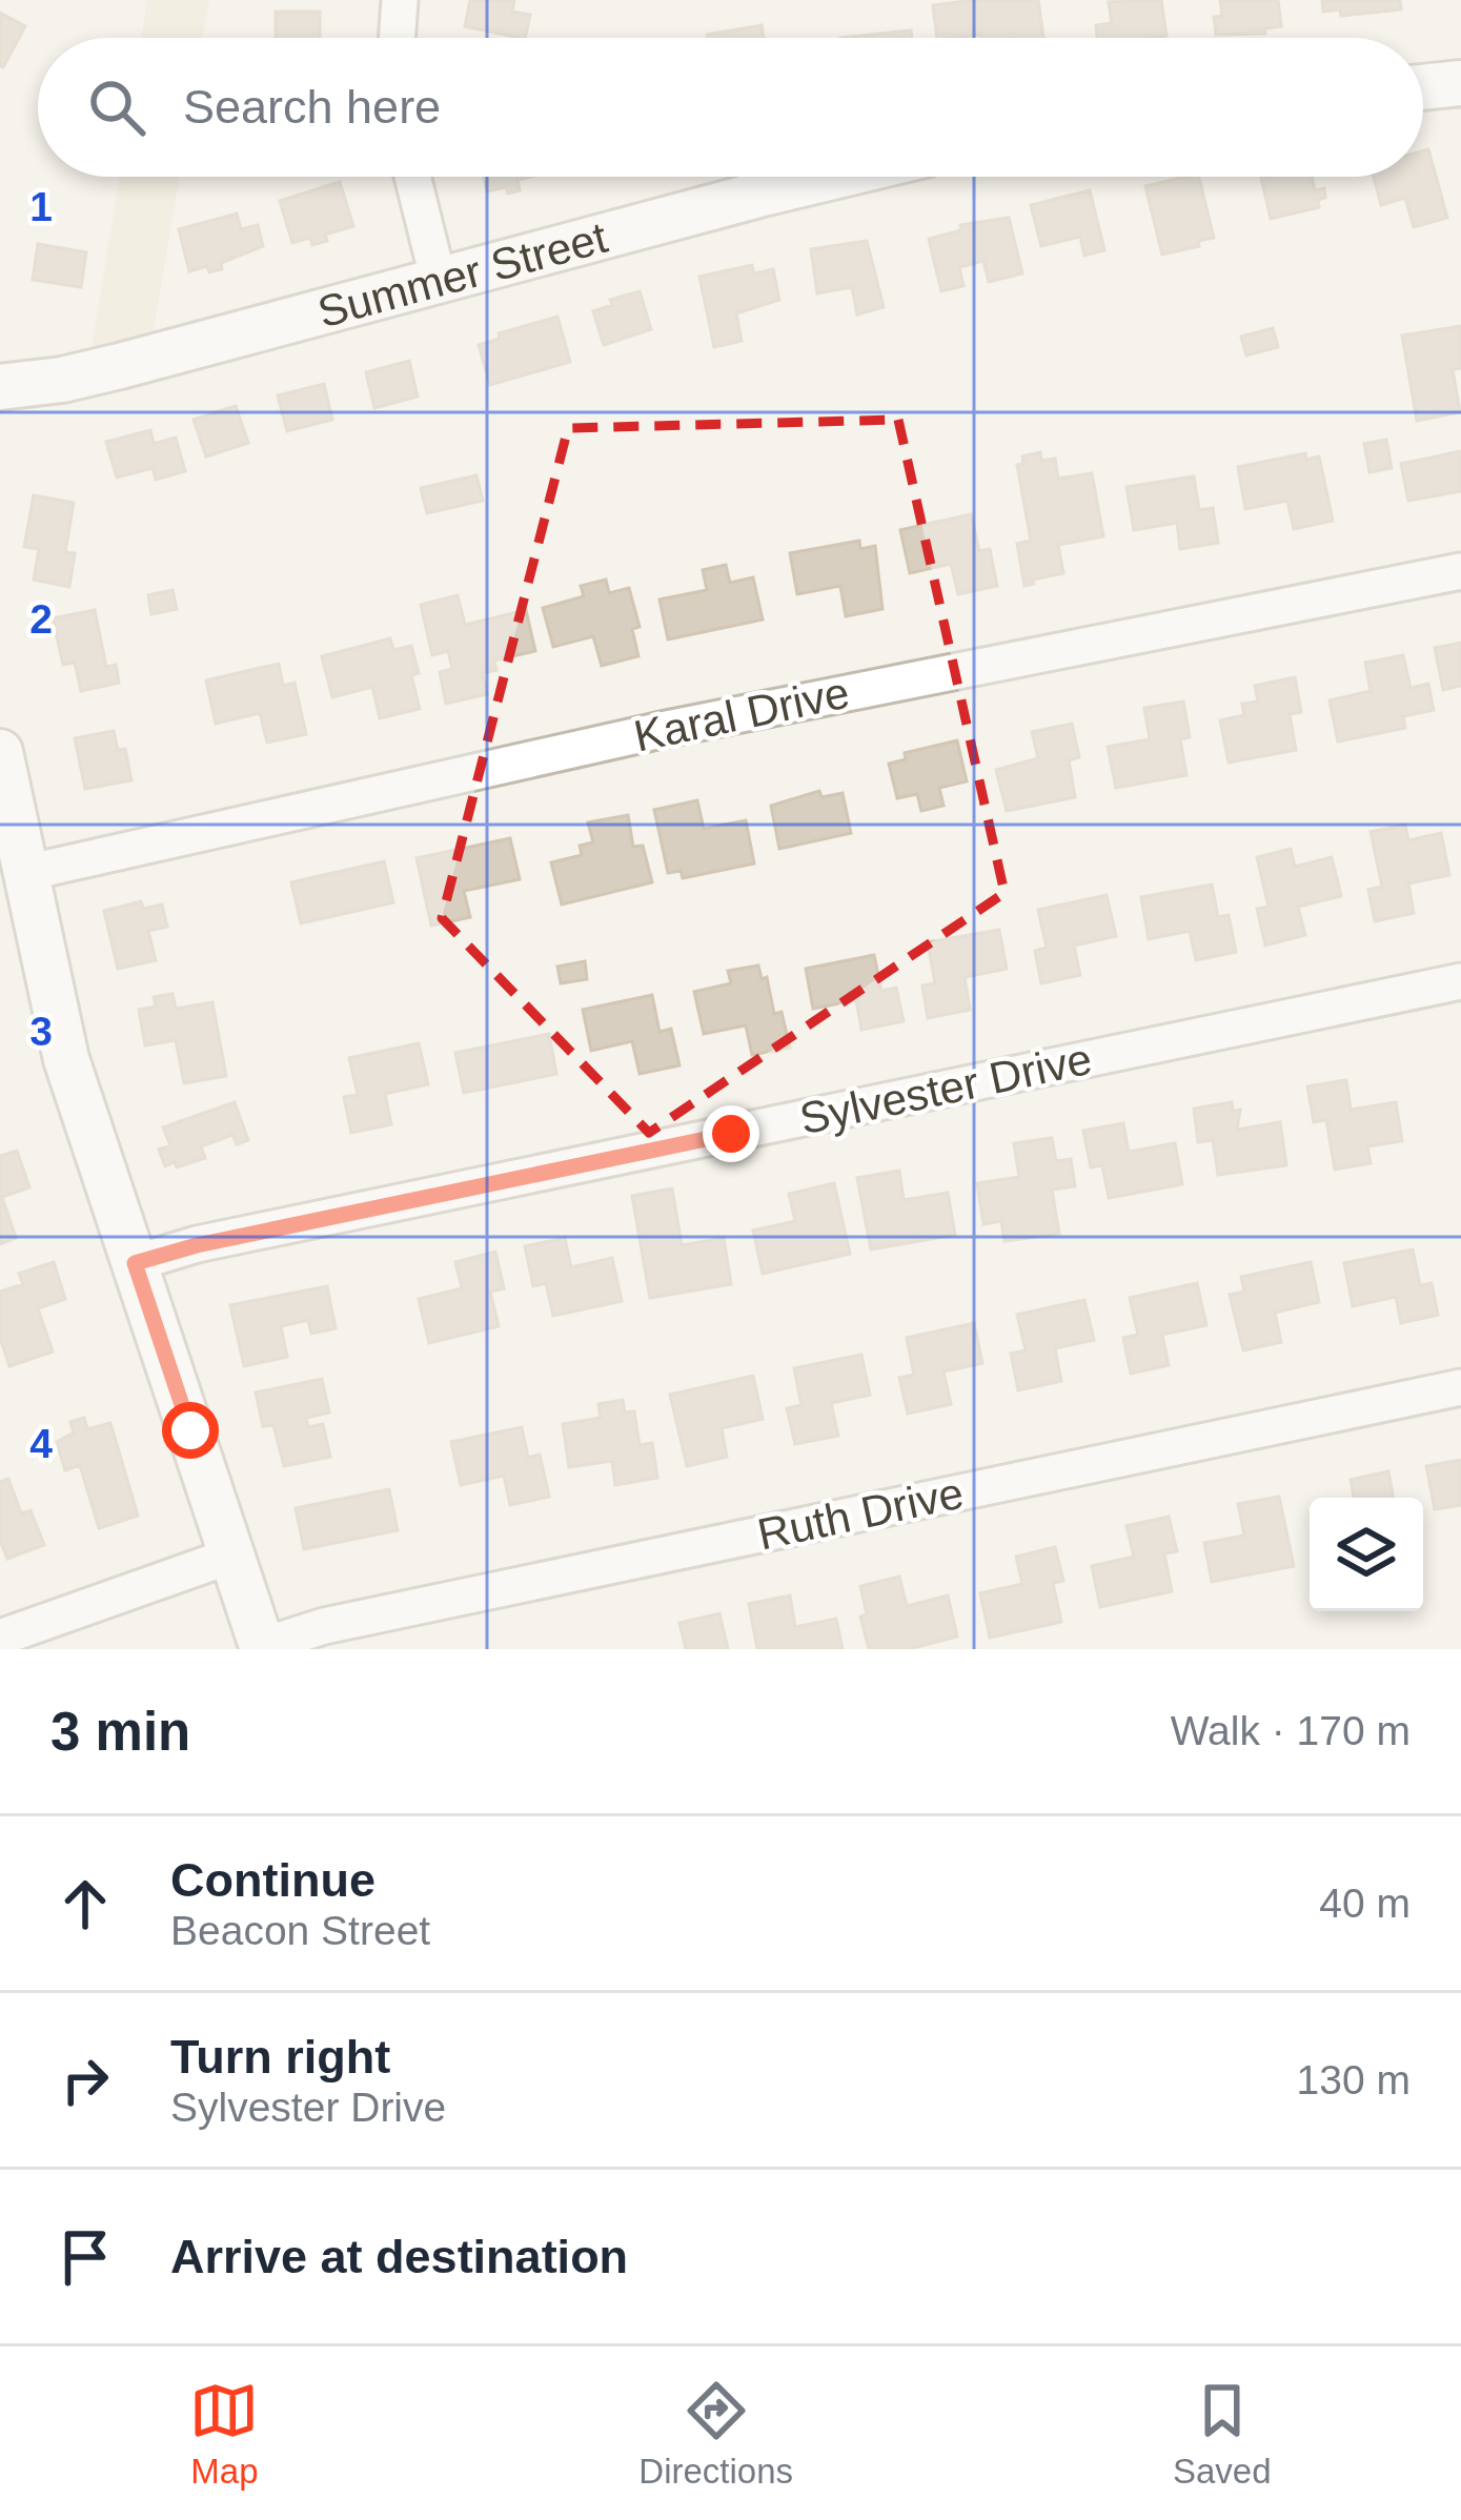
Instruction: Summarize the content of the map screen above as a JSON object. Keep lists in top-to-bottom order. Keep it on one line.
{"streets":{"street":["Summer Street","Karal Drive","Sylvester Drive","Ruth Drive"]},"page":{"search":"Search here","heading":["3 min","Walk · 170 m"],"list":[["Continue","Beacon Street","40 m"],["Turn right","Sylvester Drive","130 m"],"Arrive at destination"],"nav":["Map","Directions","Saved"]},"grid":{"rows":["1","2","3","4"]}}
